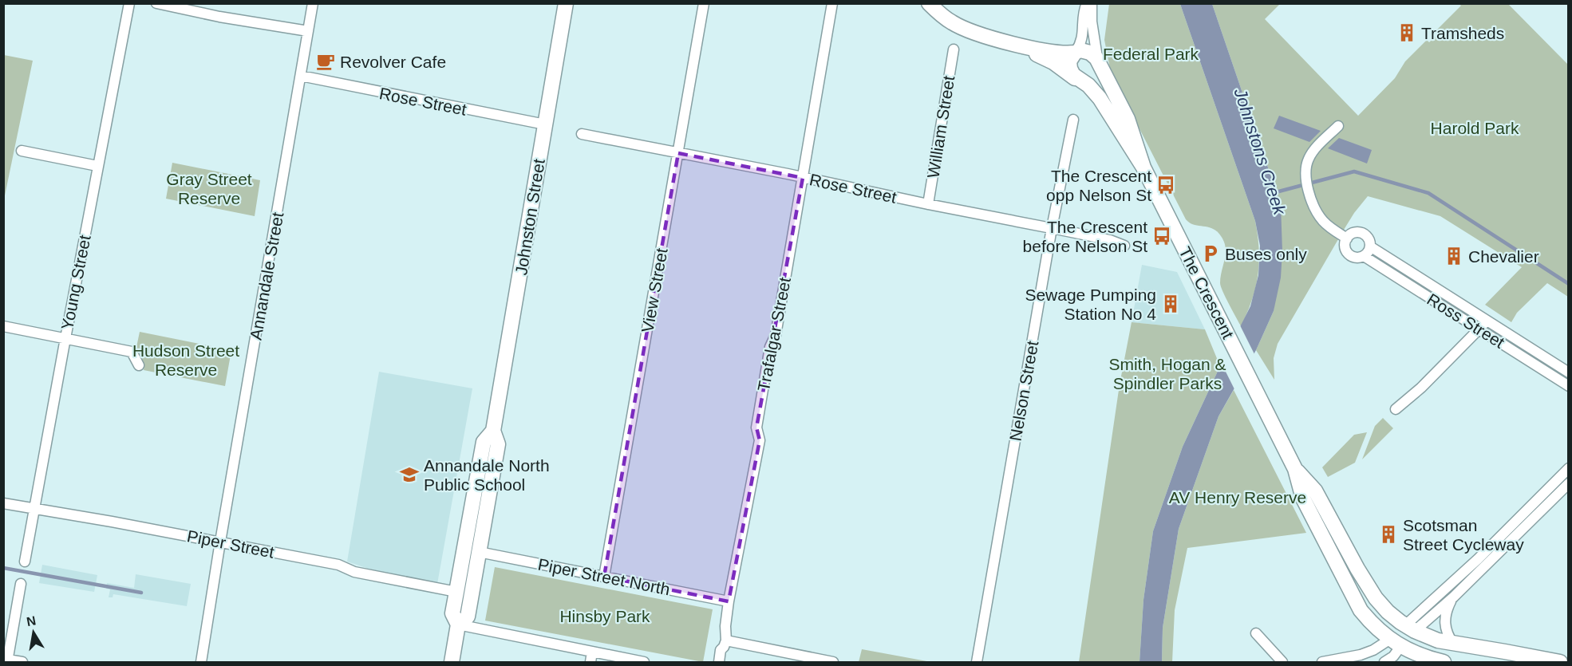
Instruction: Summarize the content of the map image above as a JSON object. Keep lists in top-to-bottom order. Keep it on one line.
{"streets":{"main road":["Johnston Street","The Crescent"],"street":["Rose Street","William Street","Annandale Street","Young Street","View Street","Ross Street","Trafalgar Street","Nelson Street","Piper Street","Piper Street North"]},"crossings":[["Rose Street","William Street"],["Rose Street","Johnston Street"],["Rose Street","Annandale Street"],["Rose Street","View Street"],["Rose Street","Trafalgar Street"],["Rose Street","Nelson Street"],["Johnston Street","Piper Street"],["Johnston Street","Piper Street North"],["Annandale Street","Piper Street"],["Young Street","Piper Street"],["View Street","Piper Street North"],["Trafalgar Street","Piper Street North"]],"water":["Johnstons Creek"],"parks":["Federal Park","Harold Park","Gray Street Reserve","Hudson Street Reserve","Smith, Hogan & Spindler Parks","AV Henry Reserve","Hinsby Park"],"places":{"building":["Tramsheds","Chevalier","Sewage Pumping Station No 4","Scotsman Street Cycleway"],"cafe":["Revolver Cafe"],"bus stop":["The Crescent opp Nelson St","The Crescent before Nelson St"],"parking":["Buses only"],"school or university":["Annandale North Public School"]},"north":"top"}
